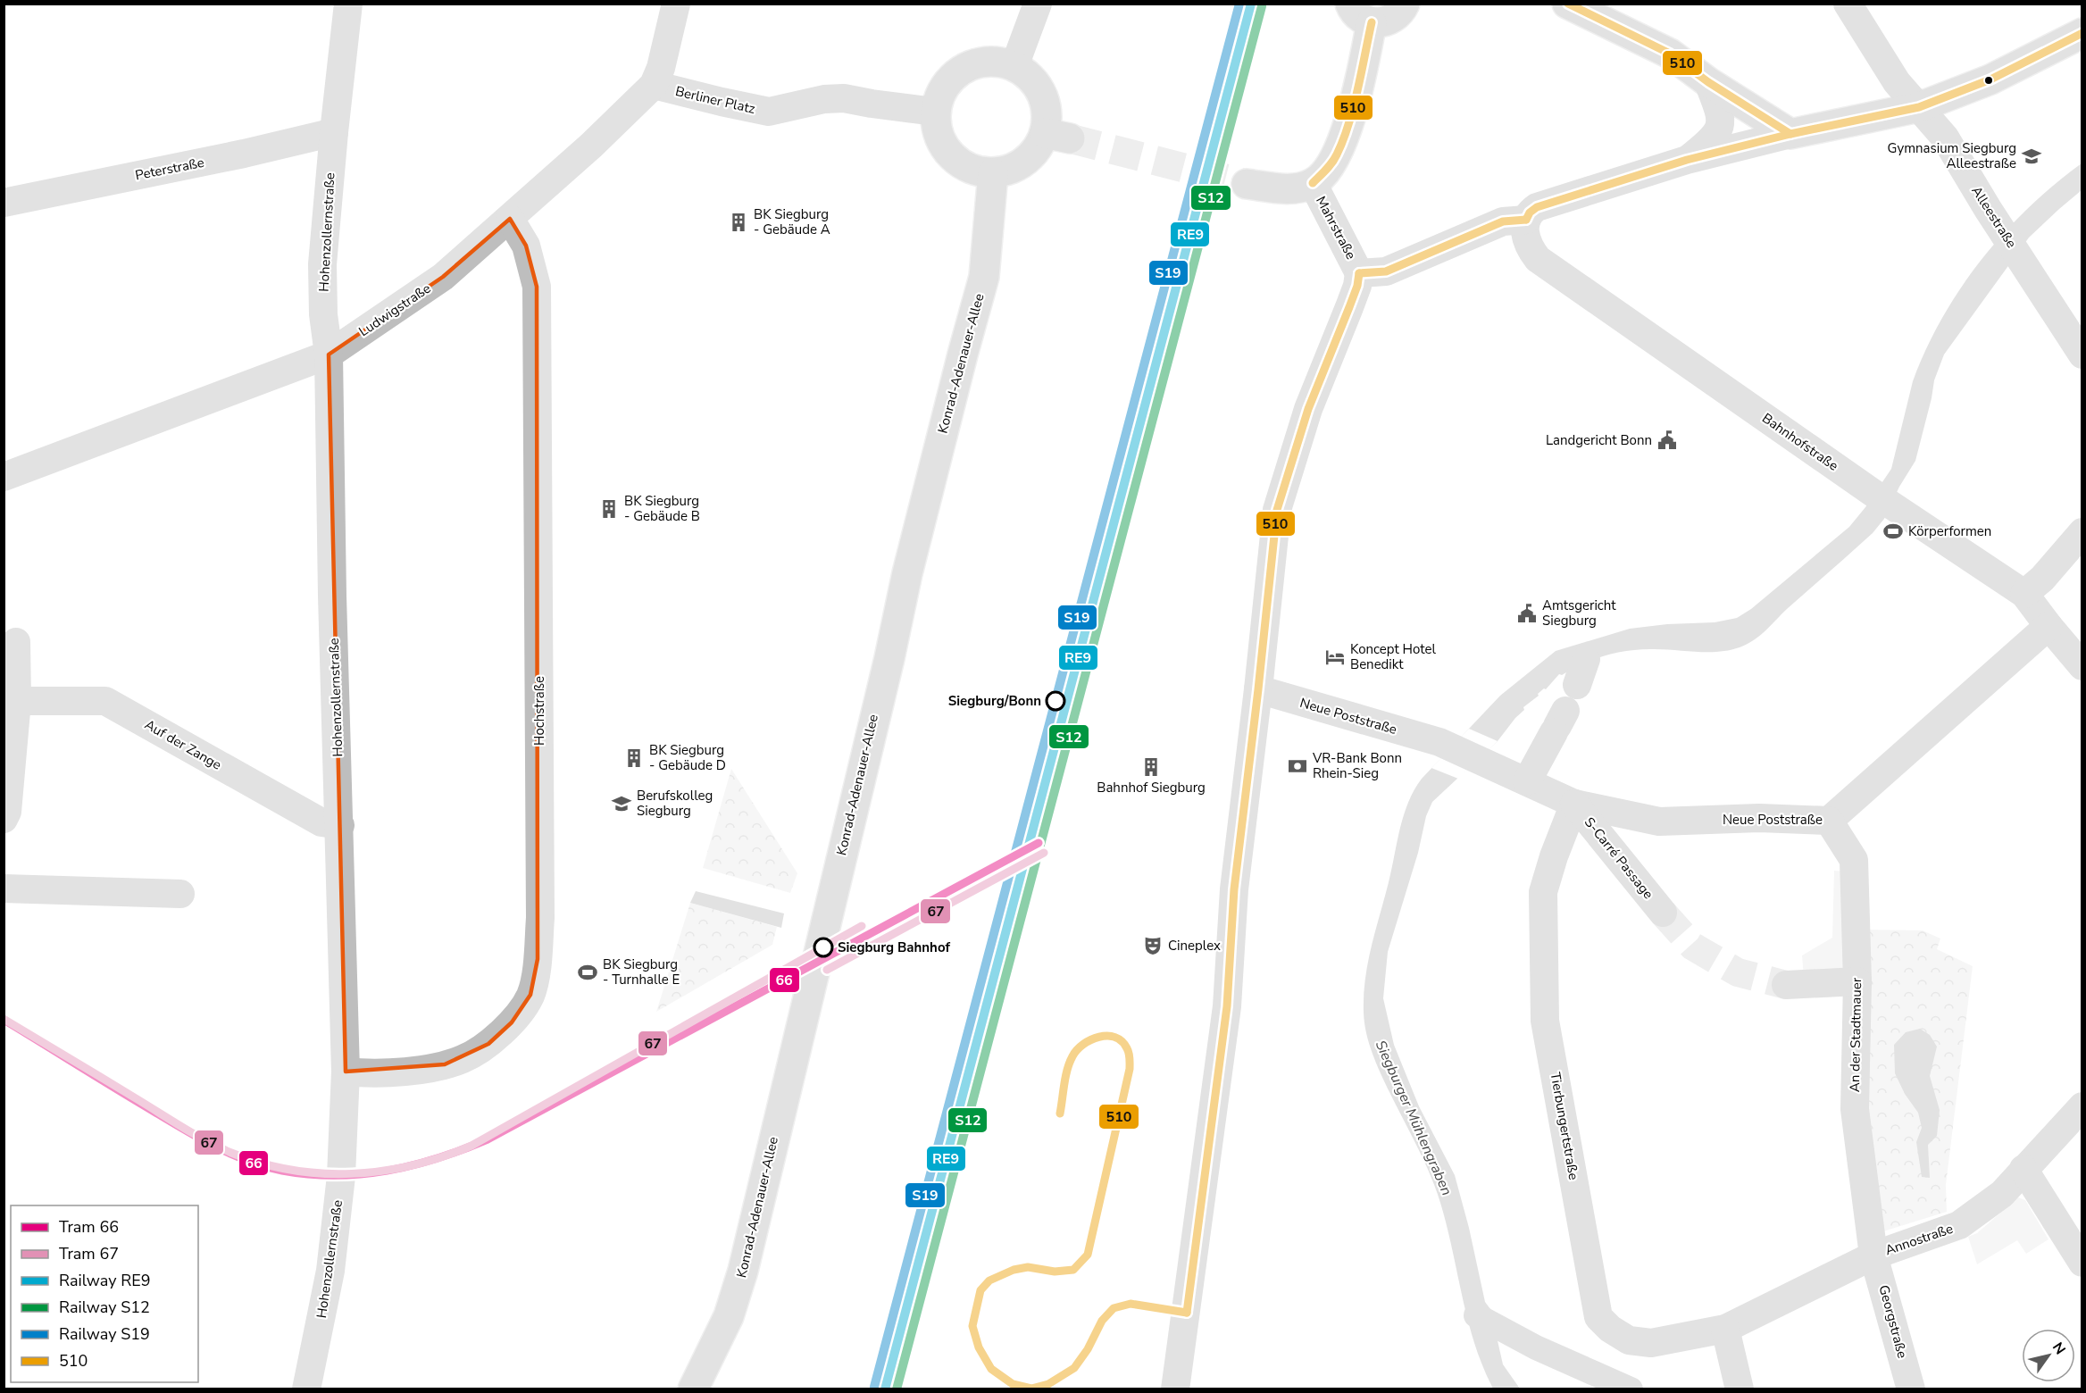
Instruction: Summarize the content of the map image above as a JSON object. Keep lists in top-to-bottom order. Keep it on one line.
{"streets":{"main road":["Mahrstraße","Konrad-Adenauer-Allee"],"street":["Berliner Platz","Peterstraße","Alleestraße","Hohenzollernstraße","Ludwigstraße","Bahnhofstraße","Hochstraße","Neue Poststraße","Auf der Zange","S-Carré Passage","An der Stadtmauer","Tierbungertstraße","Annostraße","Georgstraße"]},"crossings":[["Berliner Platz","Ludwigstraße"],["Berliner Platz","Konrad-Adenauer-Allee"],["Peterstraße","Hohenzollernstraße"],["Hohenzollernstraße","Ludwigstraße"],["Hohenzollernstraße","Hochstraße"],["Hohenzollernstraße","Auf der Zange"],["Ludwigstraße","Hochstraße"],["Bahnhofstraße","Neue Poststraße"],["Neue Poststraße","S-Carré Passage"],["Neue Poststraße","An der Stadtmauer"],["Neue Poststraße","Tierbungertstraße"],["S-Carré Passage","Tierbungertstraße"],["An der Stadtmauer","Annostraße"],["An der Stadtmauer","Georgstraße"],["Tierbungertstraße","Annostraße"],["Annostraße","Georgstraße"]],"water":["Siegburger Mühlengraben"],"places":{"school or university":["Gymnasium Siegburg Alleestraße","Berufskolleg Siegburg"],"building":["BK Siegburg - Gebäude A","BK Siegburg - Gebäude B","BK Siegburg - Gebäude D","Bahnhof Siegburg"],"public building":["Landgericht Bonn","Amtsgericht Siegburg"],"sports":["Körperformen","BK Siegburg - Turnhalle E"],"hotel":["Koncept Hotel Benedikt"],"other":["Siegburg/Bonn","Siegburg Bahnhof"],"bank":["VR-Bank Bonn Rhein-Sieg"],"theatre":["Cineplex"]},"lines":["rail line RE9","rail line S19","transit line 510","rail line S12","tram line 66","tram line 67"],"legend":["Tram 66","Tram 67","Railway RE9","Railway S12","Railway S19","510"],"north":"top right"}
